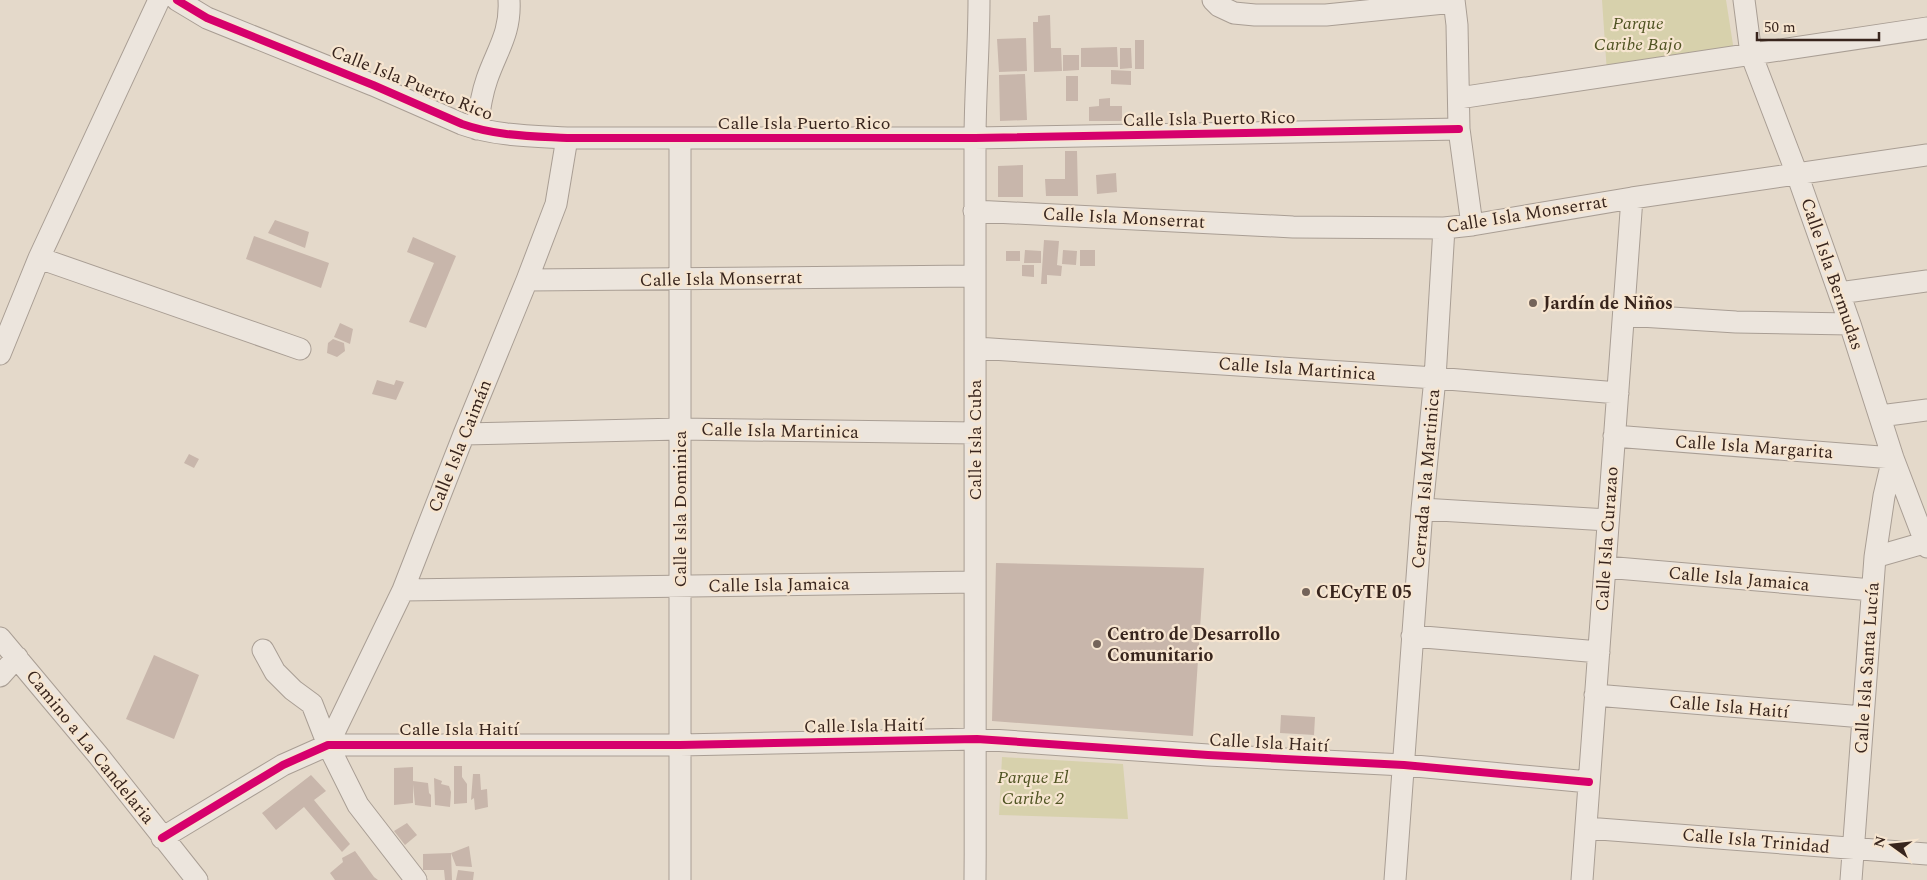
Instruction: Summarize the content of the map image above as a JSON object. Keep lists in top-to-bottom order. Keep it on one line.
{"streets":{"street":["Calle Isla Puerto Rico","Calle Isla Monserrat","Calle Isla Bermudas","Calle Isla Martinica","Calle Isla Cuba","Calle Isla Caimán","Calle Isla Margarita","Cerrada Isla Martinica","Calle Isla Dominica","Calle Isla Curazao","Calle Isla Jamaica","Calle Isla Santa Lucía","Calle Isla Haití","Camino a La Candelaria","Calle Isla Trinidad"]},"crossings":[["Calle Isla Puerto Rico","Calle Isla Cuba"],["Calle Isla Puerto Rico","Calle Isla Caimán"],["Calle Isla Puerto Rico","Calle Isla Dominica"],["Calle Isla Monserrat","Calle Isla Bermudas"],["Calle Isla Monserrat","Calle Isla Cuba"],["Calle Isla Monserrat","Calle Isla Caimán"],["Calle Isla Monserrat","Cerrada Isla Martinica"],["Calle Isla Monserrat","Calle Isla Dominica"],["Calle Isla Monserrat","Calle Isla Curazao"],["Calle Isla Bermudas","Calle Isla Margarita"],["Calle Isla Bermudas","Calle Isla Santa Lucía"],["Calle Isla Martinica","Calle Isla Cuba"],["Calle Isla Martinica","Calle Isla Caimán"],["Calle Isla Martinica","Cerrada Isla Martinica"],["Calle Isla Martinica","Calle Isla Dominica"],["Calle Isla Martinica","Calle Isla Curazao"],["Calle Isla Cuba","Calle Isla Jamaica"],["Calle Isla Cuba","Calle Isla Haití"],["Calle Isla Caimán","Calle Isla Jamaica"],["Calle Isla Caimán","Calle Isla Haití"],["Calle Isla Margarita","Calle Isla Curazao"],["Calle Isla Margarita","Calle Isla Santa Lucía"],["Cerrada Isla Martinica","Calle Isla Haití"],["Calle Isla Dominica","Calle Isla Jamaica"],["Calle Isla Dominica","Calle Isla Haití"],["Calle Isla Curazao","Calle Isla Jamaica"],["Calle Isla Curazao","Calle Isla Haití"],["Calle Isla Curazao","Calle Isla Trinidad"],["Calle Isla Jamaica","Calle Isla Santa Lucía"],["Calle Isla Santa Lucía","Calle Isla Haití"],["Calle Isla Santa Lucía","Calle Isla Trinidad"],["Calle Isla Haití","Camino a La Candelaria"]],"parks":["Parque Caribe Bajo","Parque El Caribe 2"],"places":["Jardín de Niños","CECyTE 05","Centro de Desarrollo Comunitario"],"scale_bar":"50 m","north":"left"}
